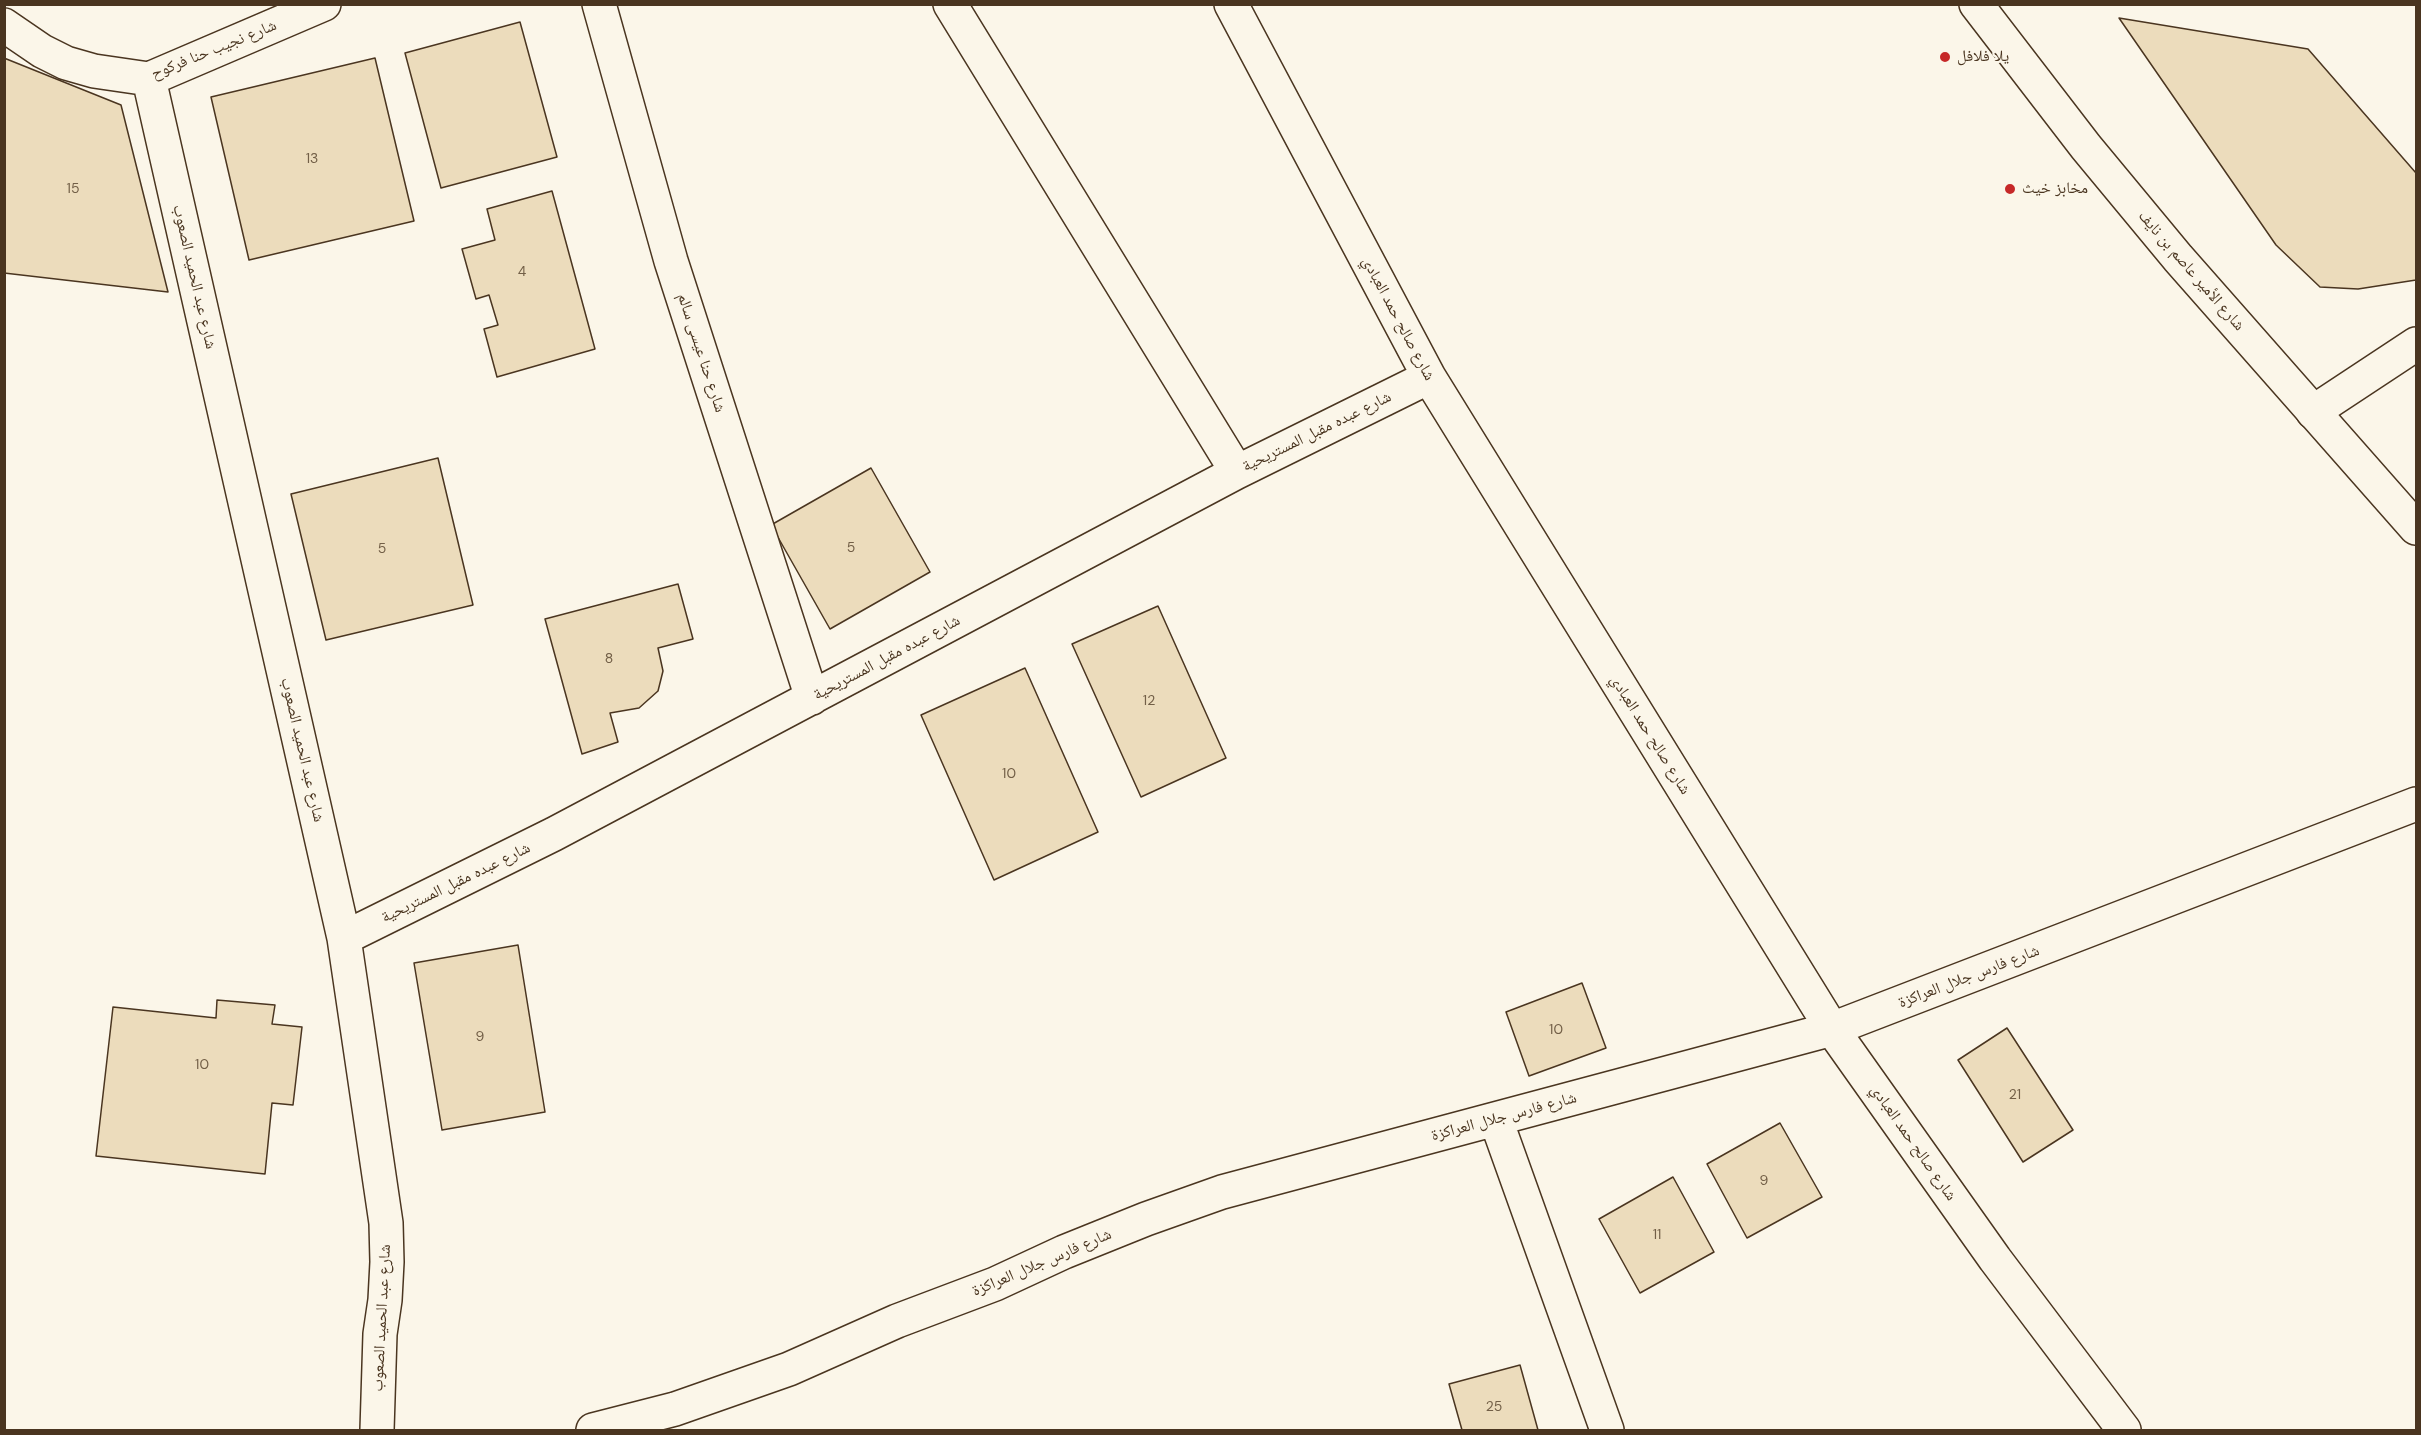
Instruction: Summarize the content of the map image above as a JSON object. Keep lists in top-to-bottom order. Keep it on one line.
{"streets":{"street":["شارع نجيب حنا فركوح","شارع الأمير عاصم بن نايف","شارع عبد الحميد الصعوب","شارع صالح حمد العبادي","شارع حنا عيسى سالم","شارع عبده مقبل المستريحية","شارع فارس جلال العراكزة"]},"crossings":[["شارع نجيب حنا فركوح","شارع عبد الحميد الصعوب"],["شارع عبد الحميد الصعوب","شارع عبده مقبل المستريحية"],["شارع صالح حمد العبادي","شارع عبده مقبل المستريحية"],["شارع صالح حمد العبادي","شارع فارس جلال العراكزة"],["شارع حنا عيسى سالم","شارع عبده مقبل المستريحية"]],"places":["يلا فلافل","مخابز خيث"],"house_numbers":["13","15","4","5","5","8","12","10","10","9","10","21","9","11","25"]}
